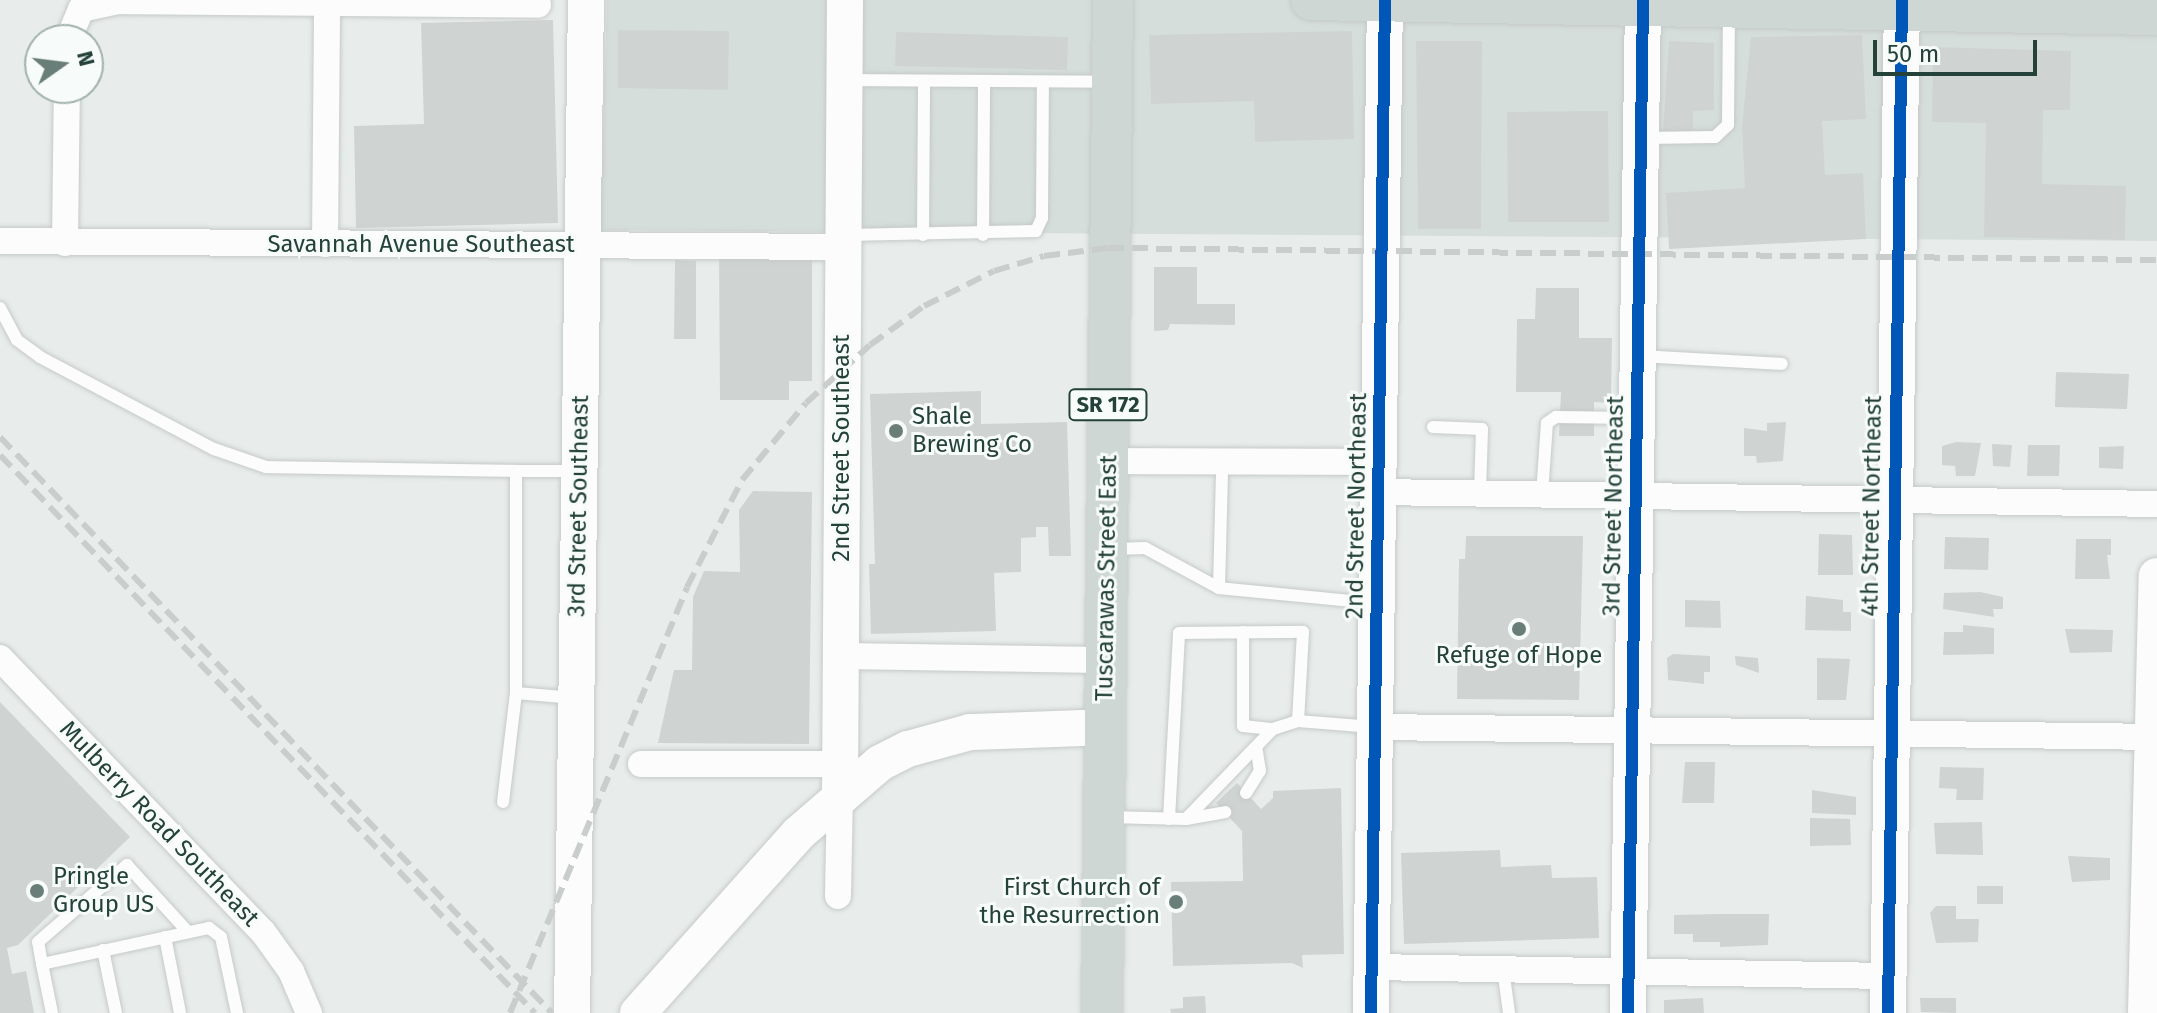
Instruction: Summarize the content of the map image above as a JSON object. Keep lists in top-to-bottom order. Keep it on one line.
{"streets":{"main road":["SR 172","Tuscarawas Street East"],"street":["Savannah Avenue Southeast","2nd Street Southeast","3rd Street Southeast","2nd Street Northeast","3rd Street Northeast","4th Street Northeast","Mulberry Road Southeast"]},"crossings":[["Savannah Avenue Southeast","2nd Street Southeast"],["Savannah Avenue Southeast","3rd Street Southeast"]],"places":["Shale Brewing Co","Refuge of Hope","Pringle Group US","First Church of the Resurrection"],"scale_bar":"50 m","north":"right"}
